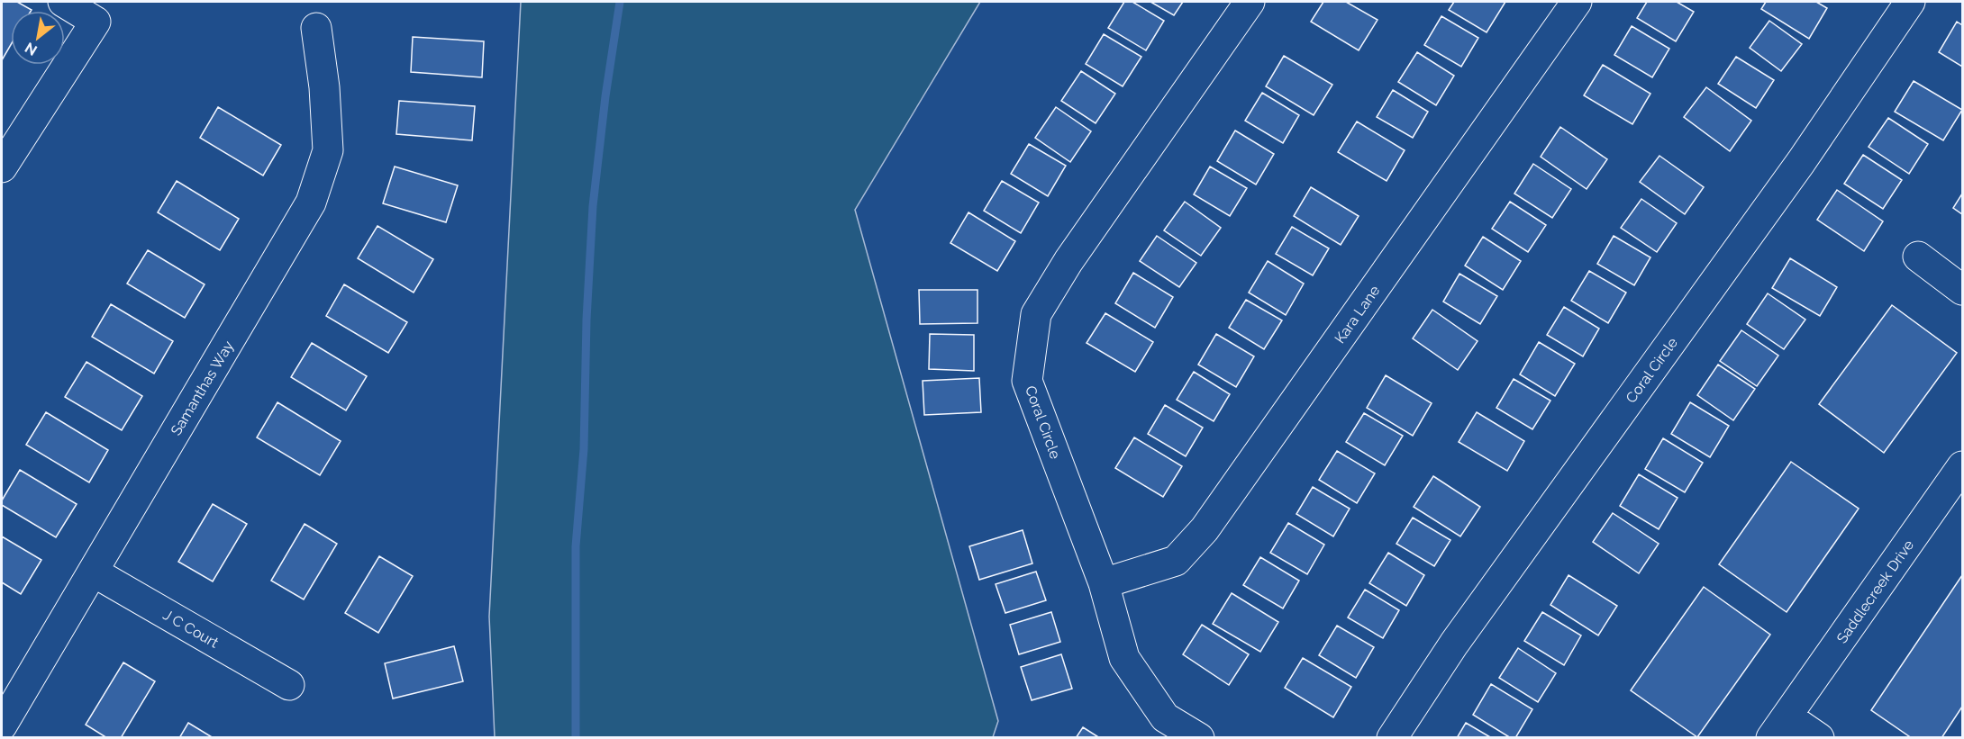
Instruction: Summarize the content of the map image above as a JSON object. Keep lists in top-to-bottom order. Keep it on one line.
{"streets":{"street":["Kara Lane","Coral Circle","Samanthas Way","Saddlecreek Drive","J C Court"]},"crossings":[["Kara Lane","Coral Circle"],["Samanthas Way","J C Court"]],"north":"bottom left"}
